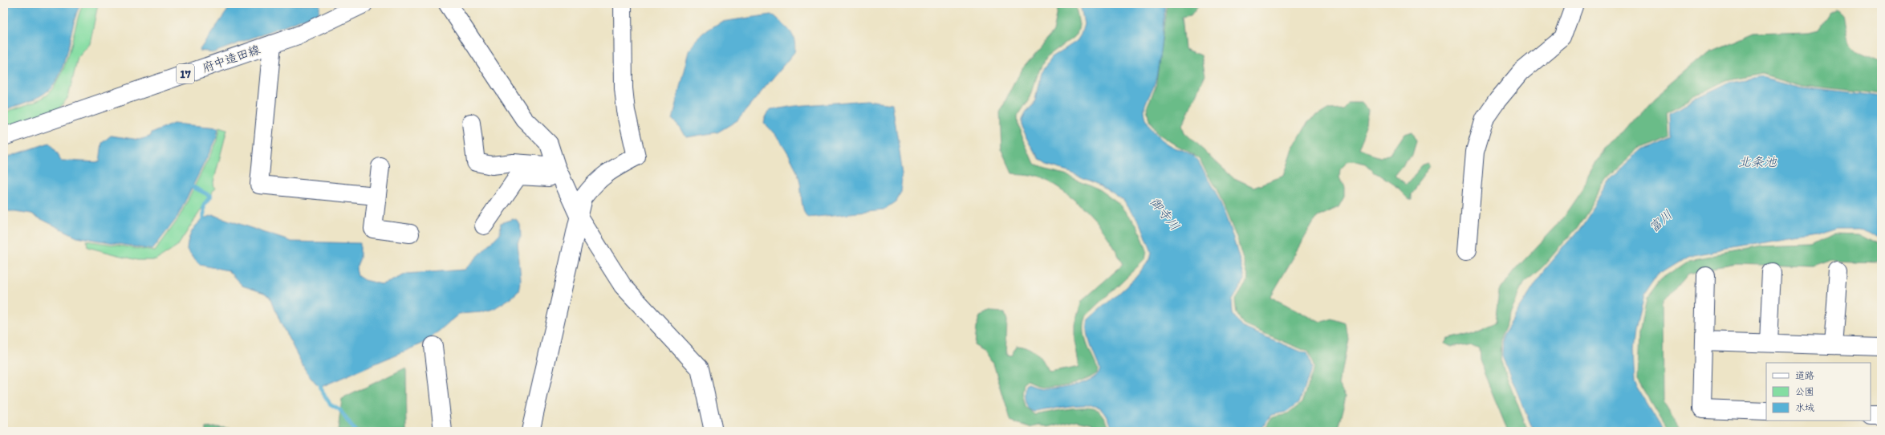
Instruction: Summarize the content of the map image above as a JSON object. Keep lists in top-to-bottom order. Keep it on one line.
{"streets":{"street":["府中造田線","17"]},"water":["北条池","御寺川","富川"],"legend":["道路","公園","水域"]}
